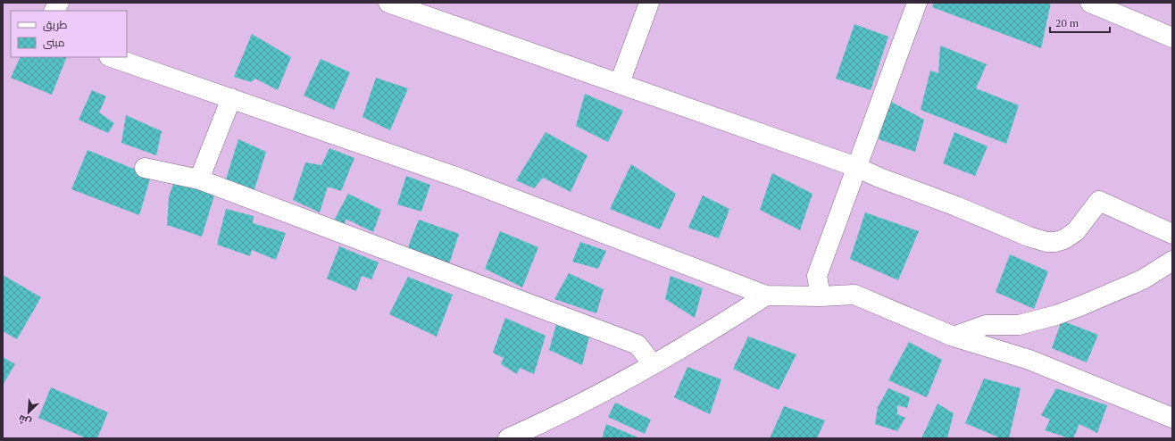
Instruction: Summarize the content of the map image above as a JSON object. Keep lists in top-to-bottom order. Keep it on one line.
{"legend":["طريق","مبنى"],"scale_bar":"20 m","north":"bottom left"}
